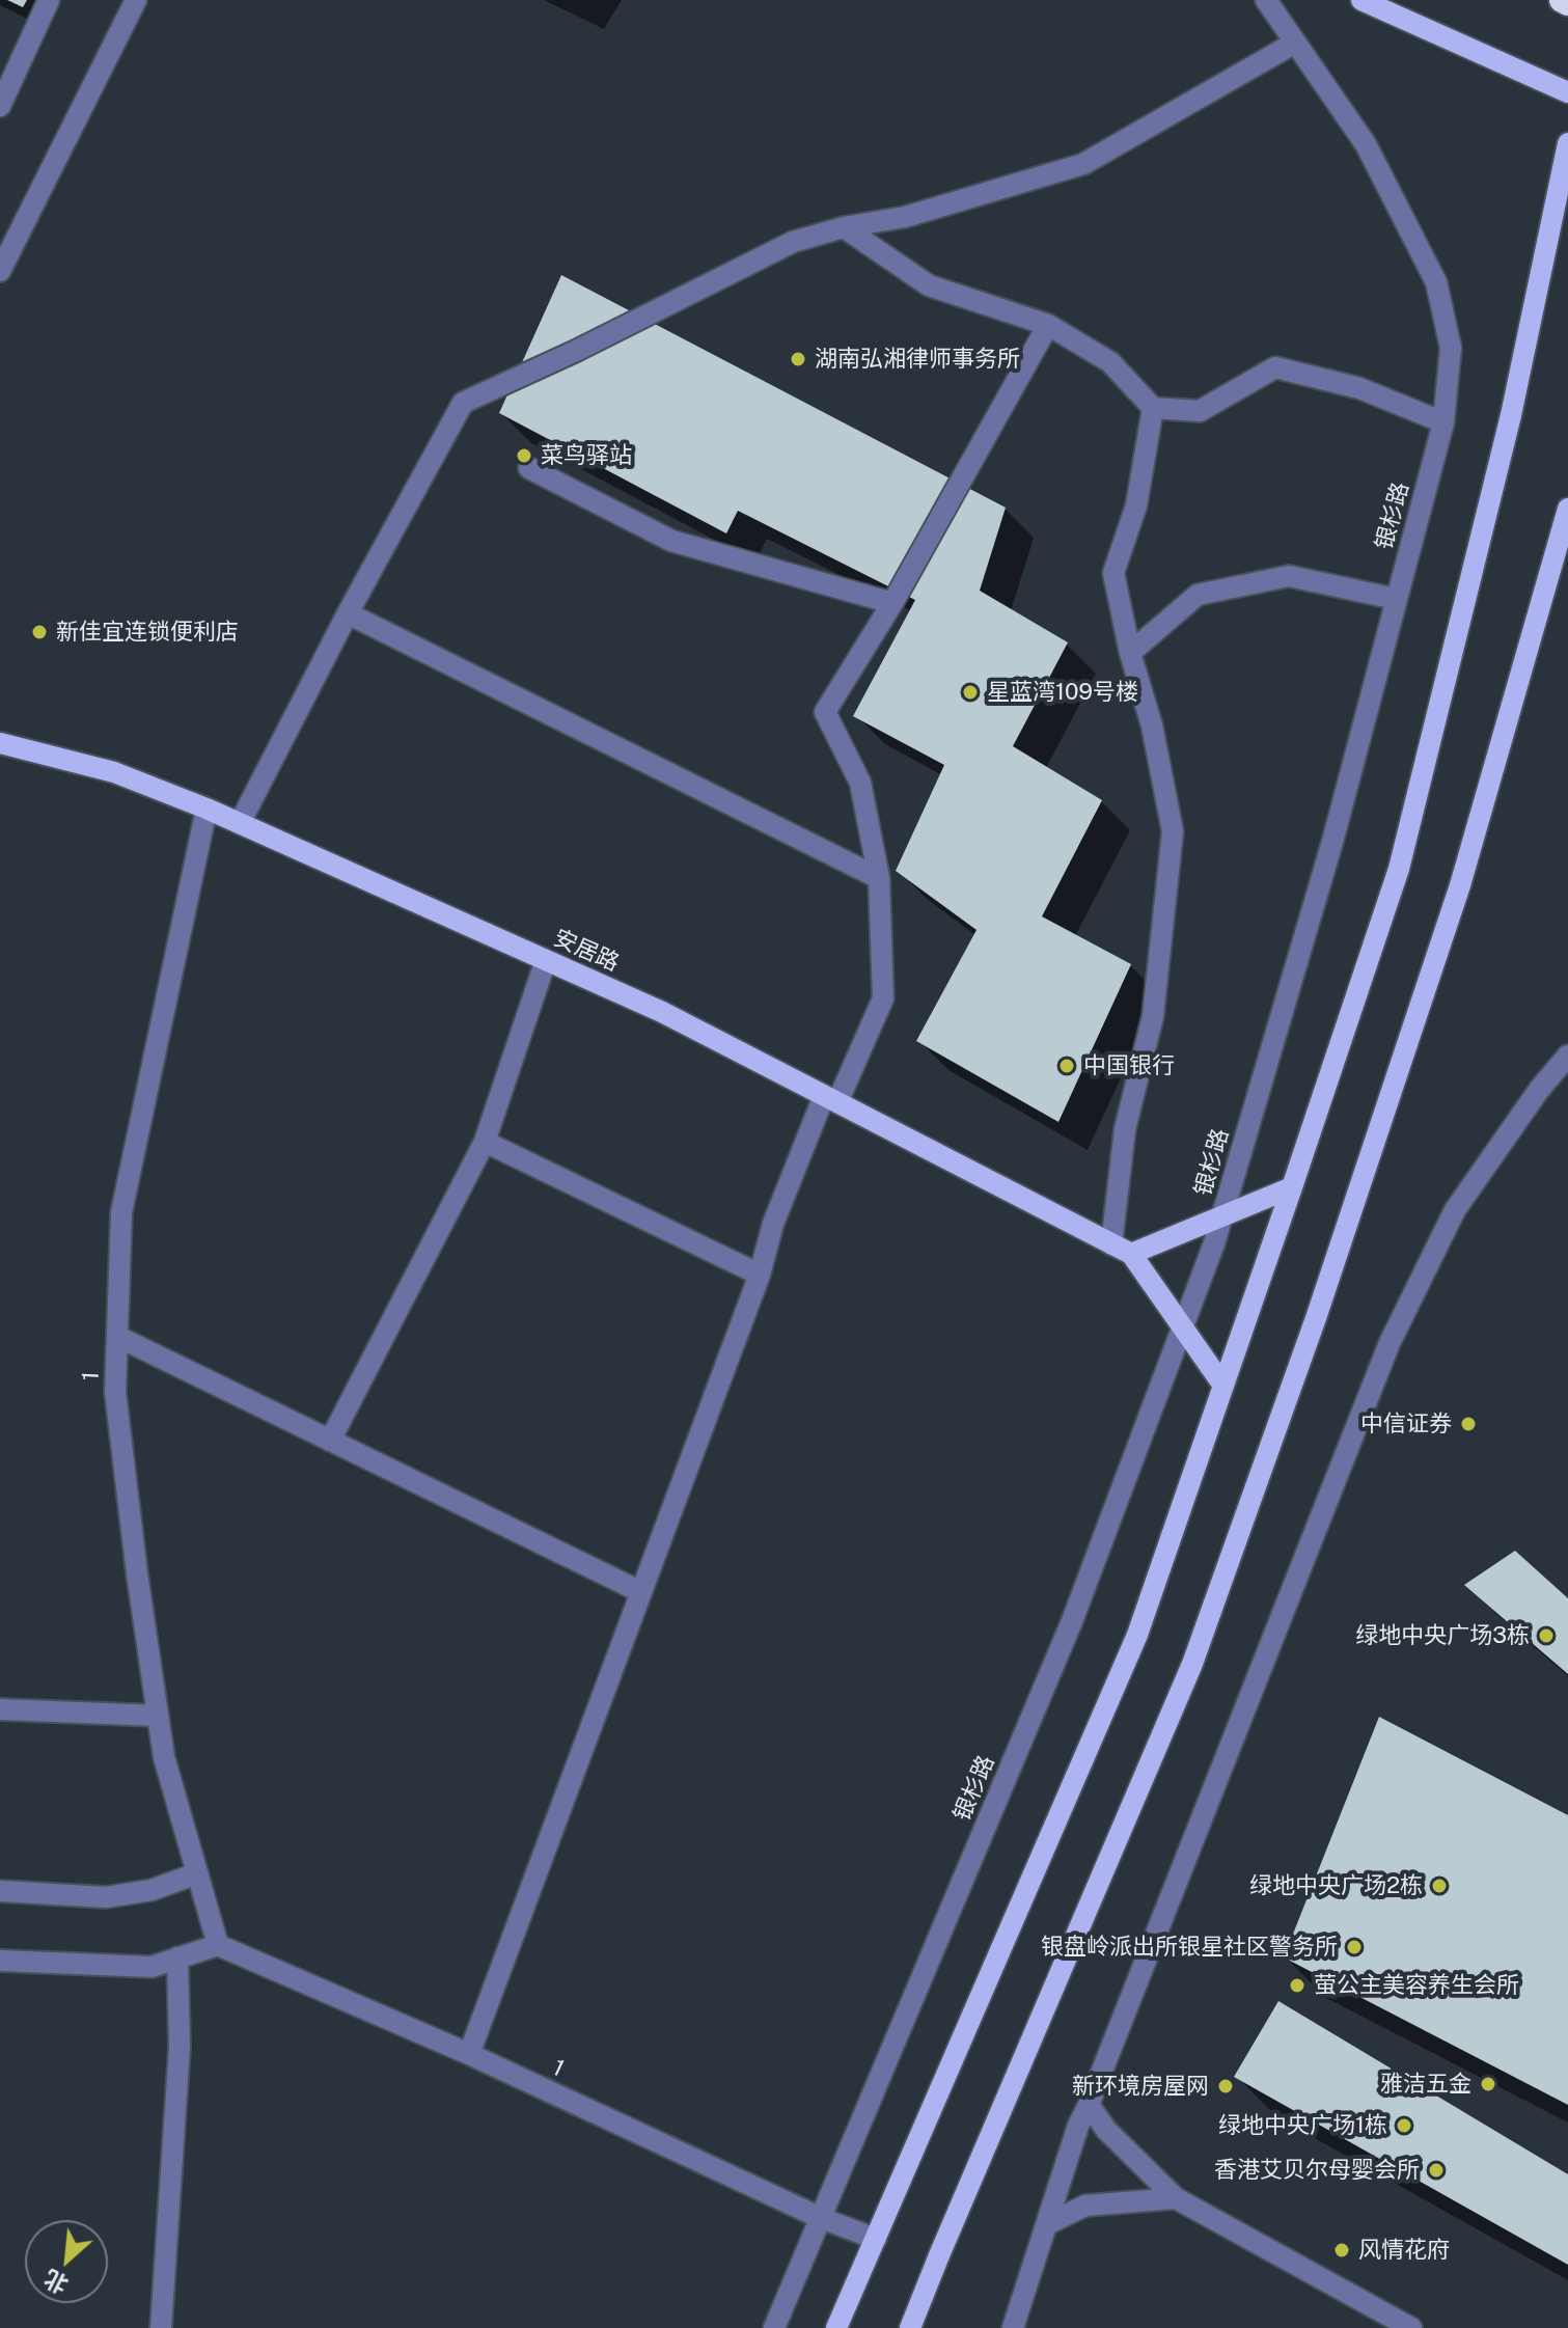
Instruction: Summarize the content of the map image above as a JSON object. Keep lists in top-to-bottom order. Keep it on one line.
{"streets":{"main road":["安居路"],"street":["银杉路","1"]},"crossings":[["银杉路","1"],["安居路","1"]],"places":["湖南弘湘律师事务所","菜鸟驿站","新佳宜连锁便利店","星蓝湾109号楼","中国银行","中信证券","绿地中央广场3栋","绿地中央广场2栋","银盘岭派出所银星社区警务所","萤公主美容养生会所","雅洁五金","新环境房屋网","绿地中央广场1栋","香港艾贝尔母婴会所","风情花府"],"north":"bottom left"}
